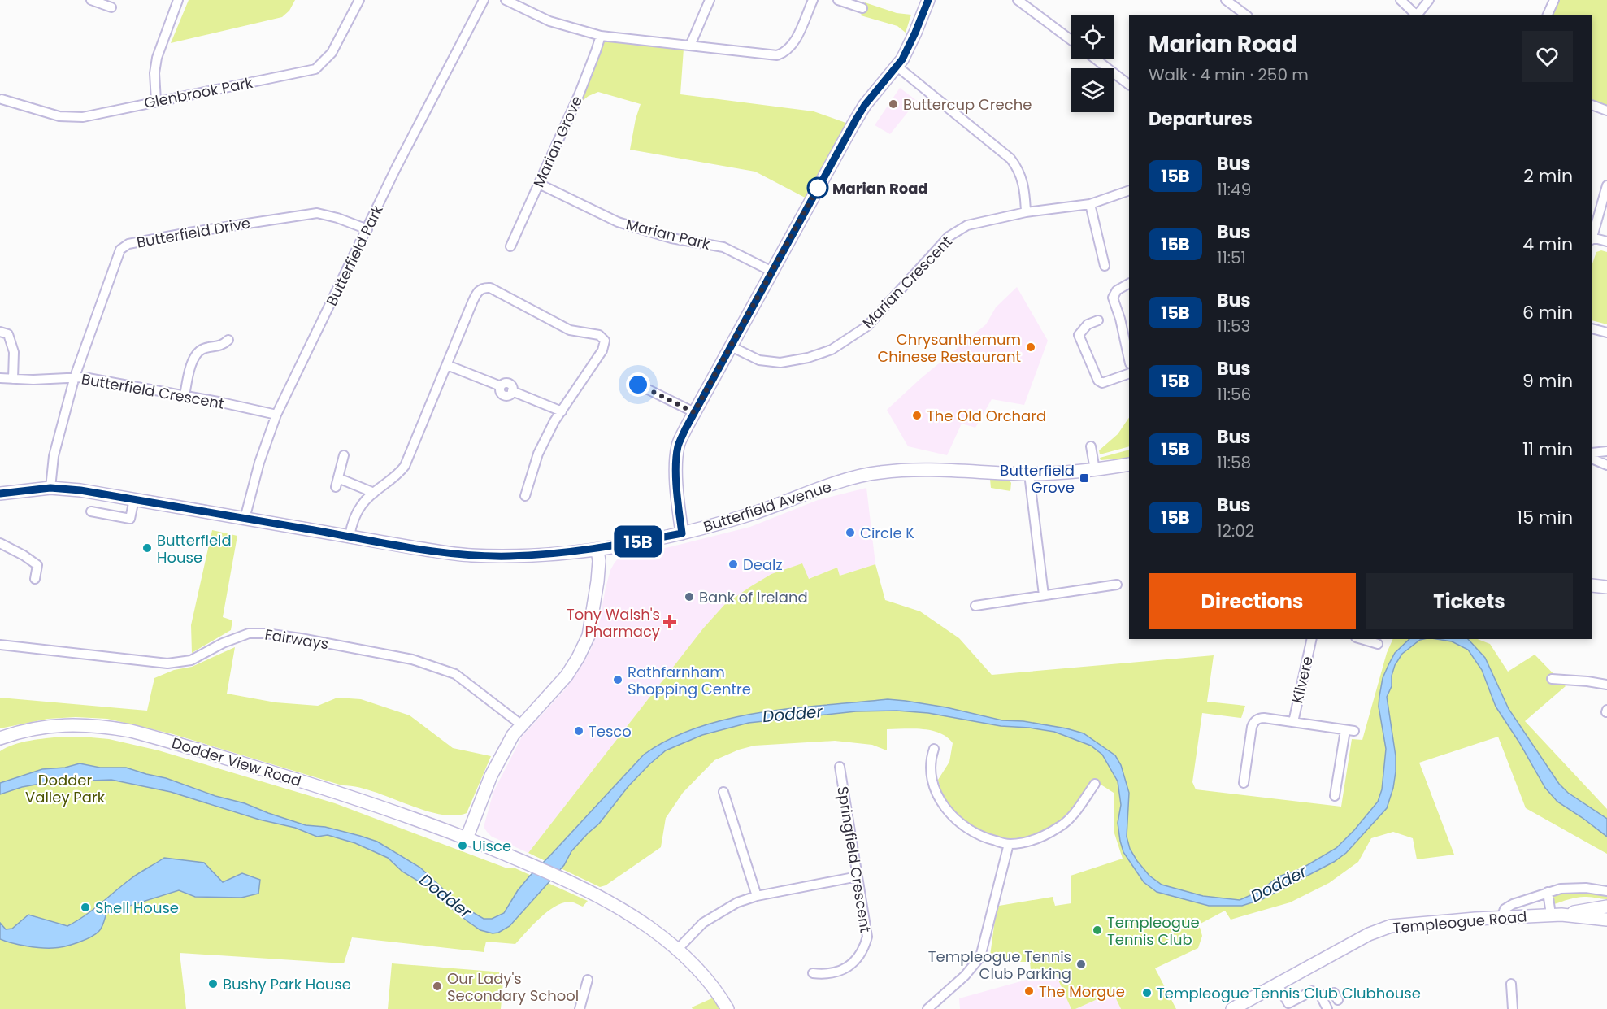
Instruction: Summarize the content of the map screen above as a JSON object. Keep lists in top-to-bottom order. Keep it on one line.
{"streets":{"main road":["Butterfield Avenue","Dodder View Road","Templeogue Road"],"street":["Glenbrook Park","Marian Grove","Butterfield Drive","Marian Park","Butterfield Park","Marian Crescent","Butterfield Crescent","Fairways","Kilvere","Springfield Crescent"]},"crossings":[["Marian Grove","Marian Park"],["Butterfield Drive","Butterfield Park"],["Butterfield Drive","Butterfield Crescent"],["Butterfield Drive","Butterfield Avenue"],["Butterfield Park","Butterfield Crescent"],["Butterfield Park","Butterfield Avenue"]],"water":["Dodder"],"parks":["Dodder Valley Park"],"places":{"other":["Buttercup Creche","Marian Road","Chrysanthemum Chinese Restaurant","The Old Orchard","Circle K","Butterfield House","Dealz","Bank of Ireland","Rathfarnham Shopping Centre","Tesco","Uisce","Shell House","Templeogue Tennis Club","Templeogue Tennis Club Parking","Bushy Park House","Our Lady's Secondary School","The Morgue","Templeogue Tennis Club Clubhouse"],"transit":["Butterfield Grove"],"health":["Tony Walsh's Pharmacy"]},"lines":["bus line 15B"],"page":{"on_map":"15B","heading":[["Marian Road","Walk · 4 min · 250 m"],"Departures"],"list":[{"mark":"15B","name":"Bus","note":"11:49","value":"2 min"},{"mark":"15B","name":"Bus","note":"11:51","value":"4 min"},{"mark":"15B","name":"Bus","note":"11:53","value":"6 min"},{"mark":"15B","name":"Bus","note":"11:56","value":"9 min"},{"mark":"15B","name":"Bus","note":"11:58","value":"11 min"},{"mark":"15B","name":"Bus","note":"12:02","value":"15 min"}],"buttons":["Directions","Tickets"]}}
